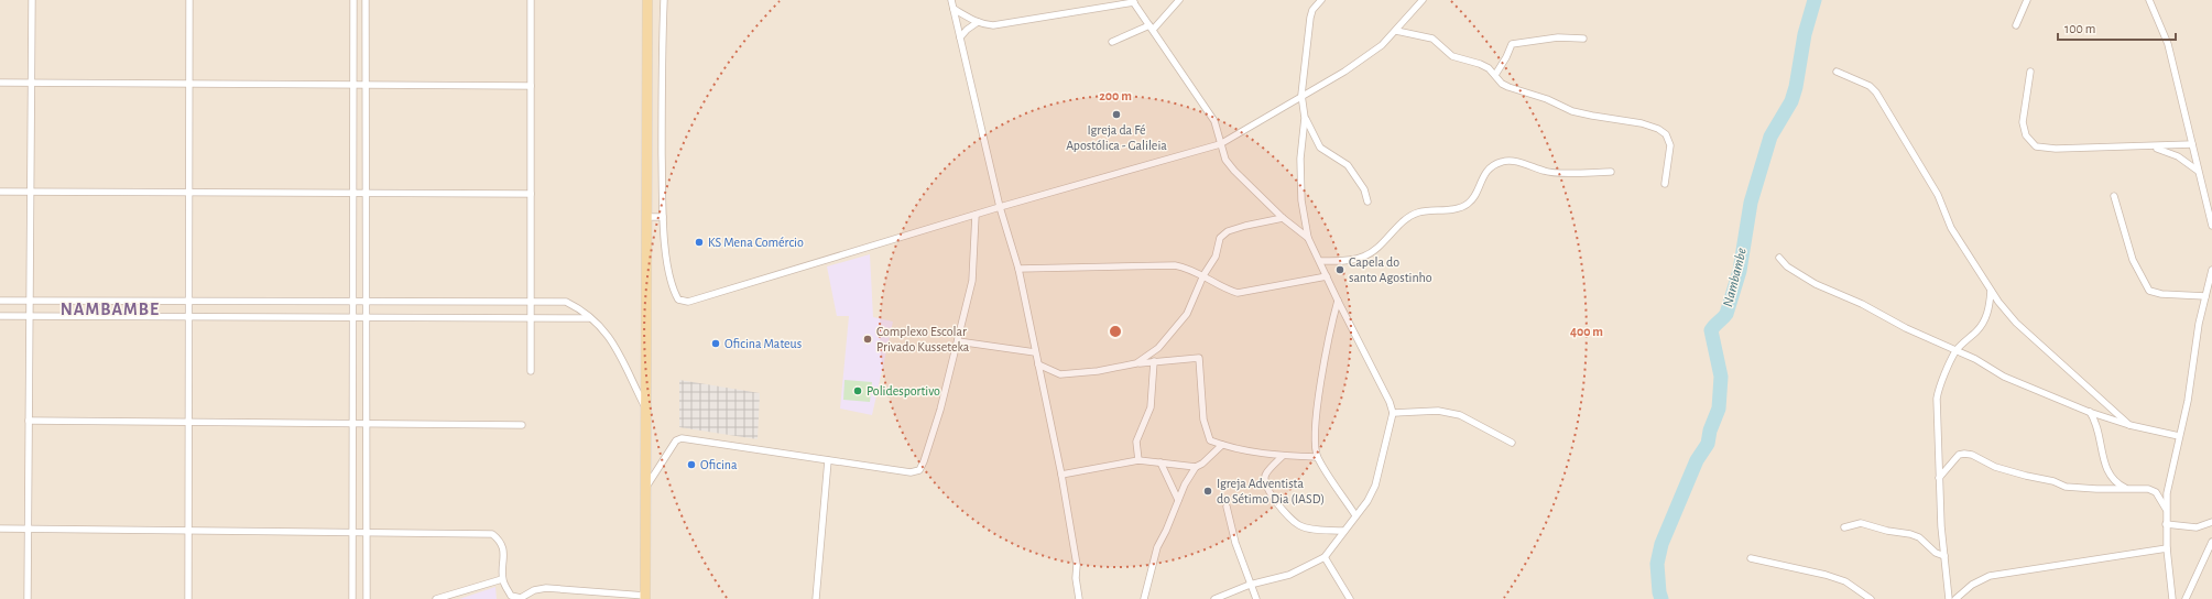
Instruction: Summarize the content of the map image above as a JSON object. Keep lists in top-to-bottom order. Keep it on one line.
{"districts":["NAMBAMBE"],"water":["Nambambe"],"places":["Igreja da Fé Apostólica - Galileia","KS Mena Comércio","Capela do santo Agostinho","Complexo Escolar Privado Kusseteka","Oficina Mateus","Polidesportivo","Oficina","Igreja Adventista do Sétimo Dia (IASD)"],"scale_bar":"100 m","rings":["200 m","400 m"]}
